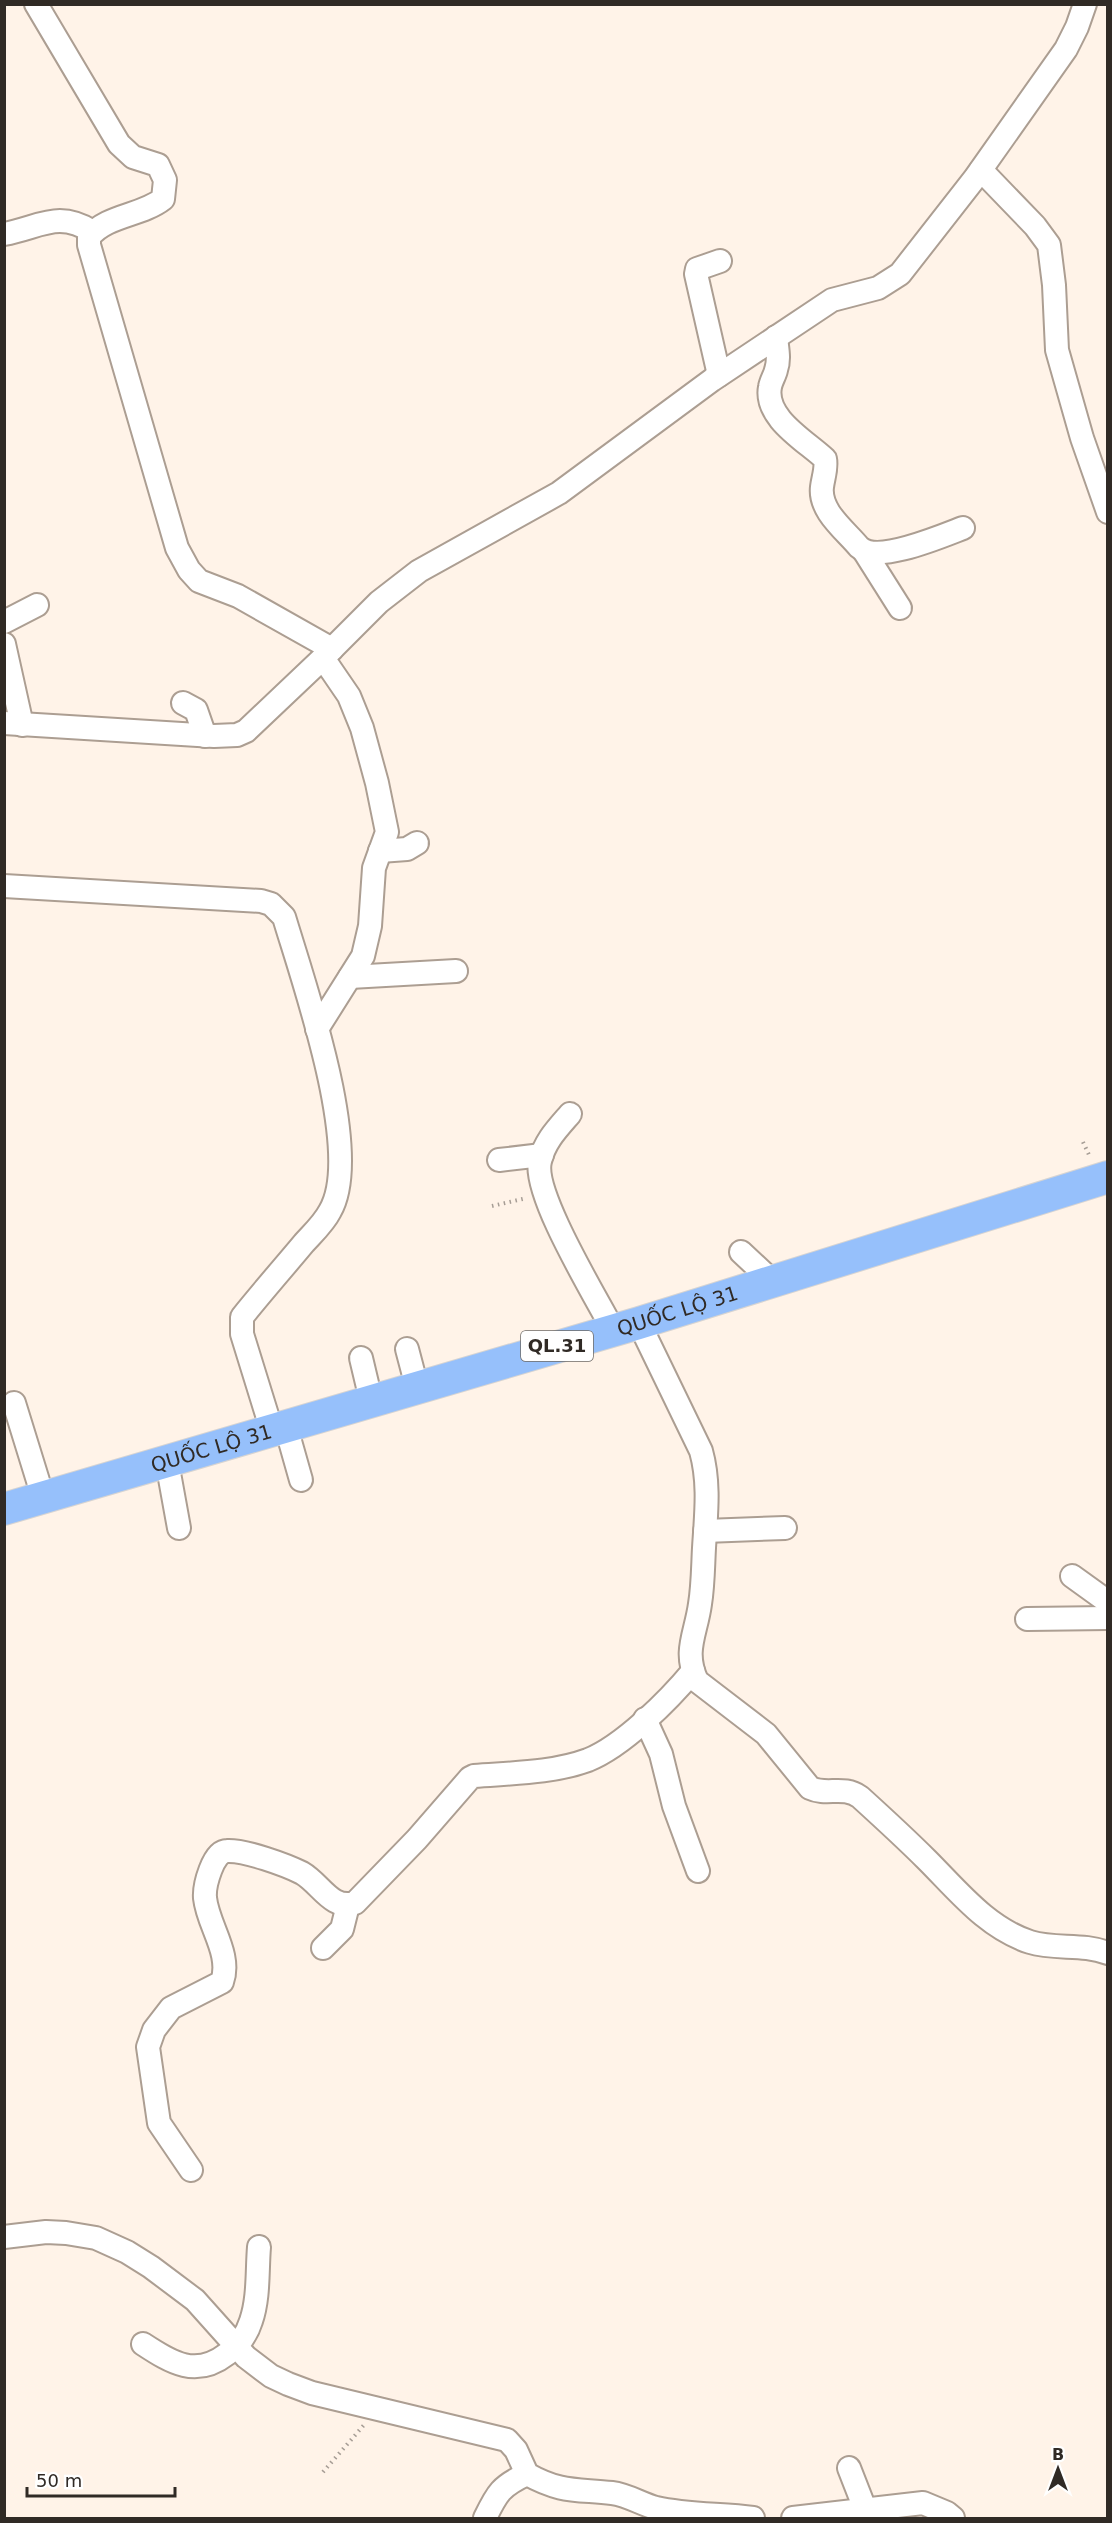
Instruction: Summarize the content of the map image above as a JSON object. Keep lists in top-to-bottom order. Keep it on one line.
{"streets":{"highway":["QUỐC LỘ 31","QL.31"]},"scale_bar":"50 m","north":"top"}
